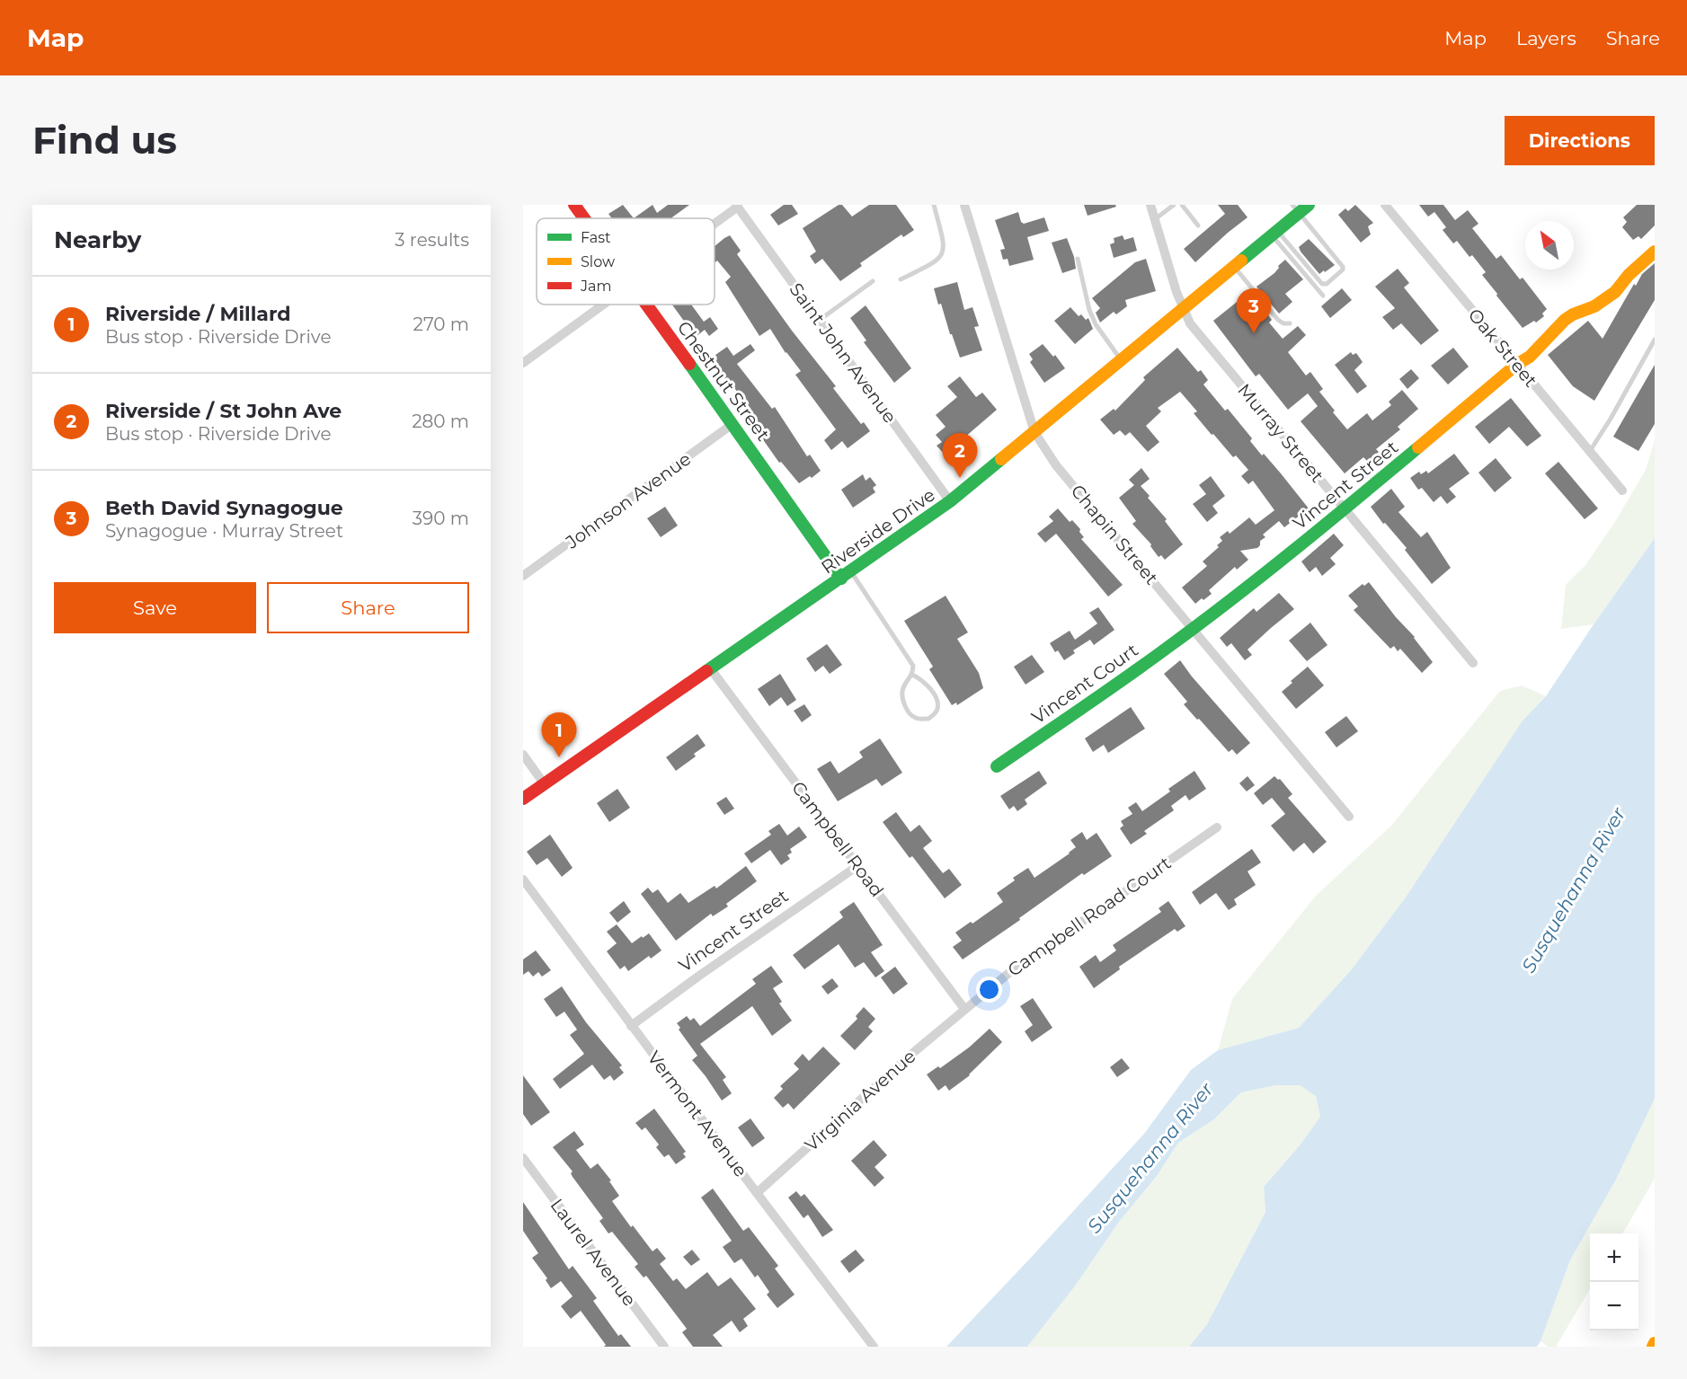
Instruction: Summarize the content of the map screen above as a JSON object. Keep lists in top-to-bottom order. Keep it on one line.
{"streets":{"street":["Oak Street","Saint John Avenue","Chestnut Street","Murray Street","Vincent Street","Johnson Avenue","Riverside Drive","Chapin Street","Vincent Court","Campbell Road","Campbell Road Court","Virginia Avenue","Vermont Avenue","Laurel Avenue"]},"crossings":[["Oak Street","Vincent Street"],["Saint John Avenue","Riverside Drive"],["Chestnut Street","Johnson Avenue"],["Chestnut Street","Riverside Drive"],["Murray Street","Vincent Street"],["Murray Street","Riverside Drive"],["Vincent Street","Chapin Street"],["Vincent Street","Vincent Court"],["Vincent Street","Campbell Road"],["Vincent Street","Vermont Avenue"],["Riverside Drive","Chapin Street"],["Riverside Drive","Campbell Road"],["Chapin Street","Vincent Court"],["Campbell Road","Campbell Road Court"],["Campbell Road","Virginia Avenue"],["Campbell Road Court","Virginia Avenue"],["Virginia Avenue","Vermont Avenue"]],"water":["Susquehanna River"],"legend":["Fast","Slow","Jam"],"north":"top left","page":{"header":"Map","nav":["Map","Layers","Share"],"buttons":["Directions",["Save","Share"]],"title":"Find us","heading":["Nearby","3 results"],"list":[{"mark":"1","name":"Riverside / Millard","note":"Bus stop · Riverside Drive","value":"270 m"},{"mark":"2","name":"Riverside / St John Ave","note":"Bus stop · Riverside Drive","value":"280 m"},{"mark":"3","name":"Beth David Synagogue","note":"Synagogue · Murray Street","value":"390 m"}],"pins":["3","2","1"],"map_buttons":["+","−"]}}
